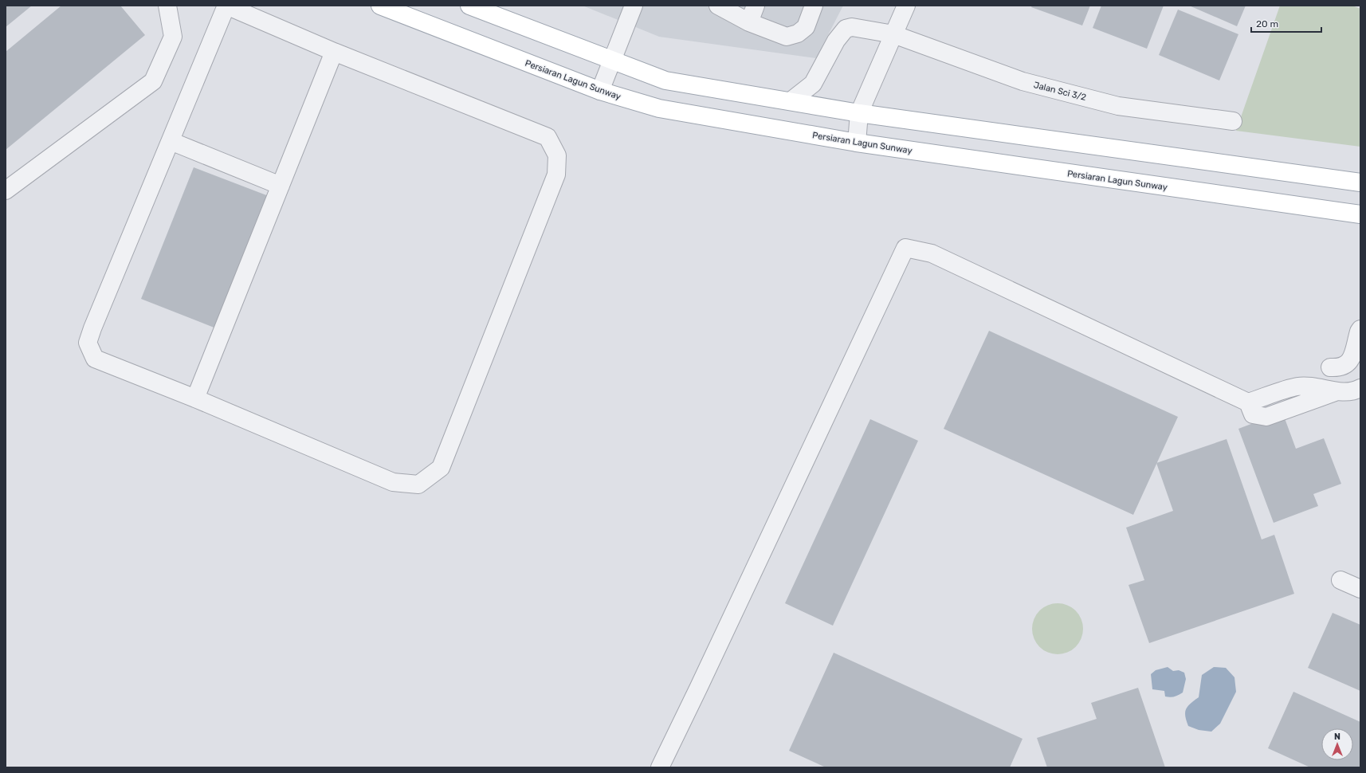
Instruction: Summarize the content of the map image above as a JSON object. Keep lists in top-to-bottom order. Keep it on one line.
{"streets":{"main road":["Persiaran Lagun Sunway"],"street":["Jalan Sci 3/2"]},"scale_bar":"20 m","north":"top"}
